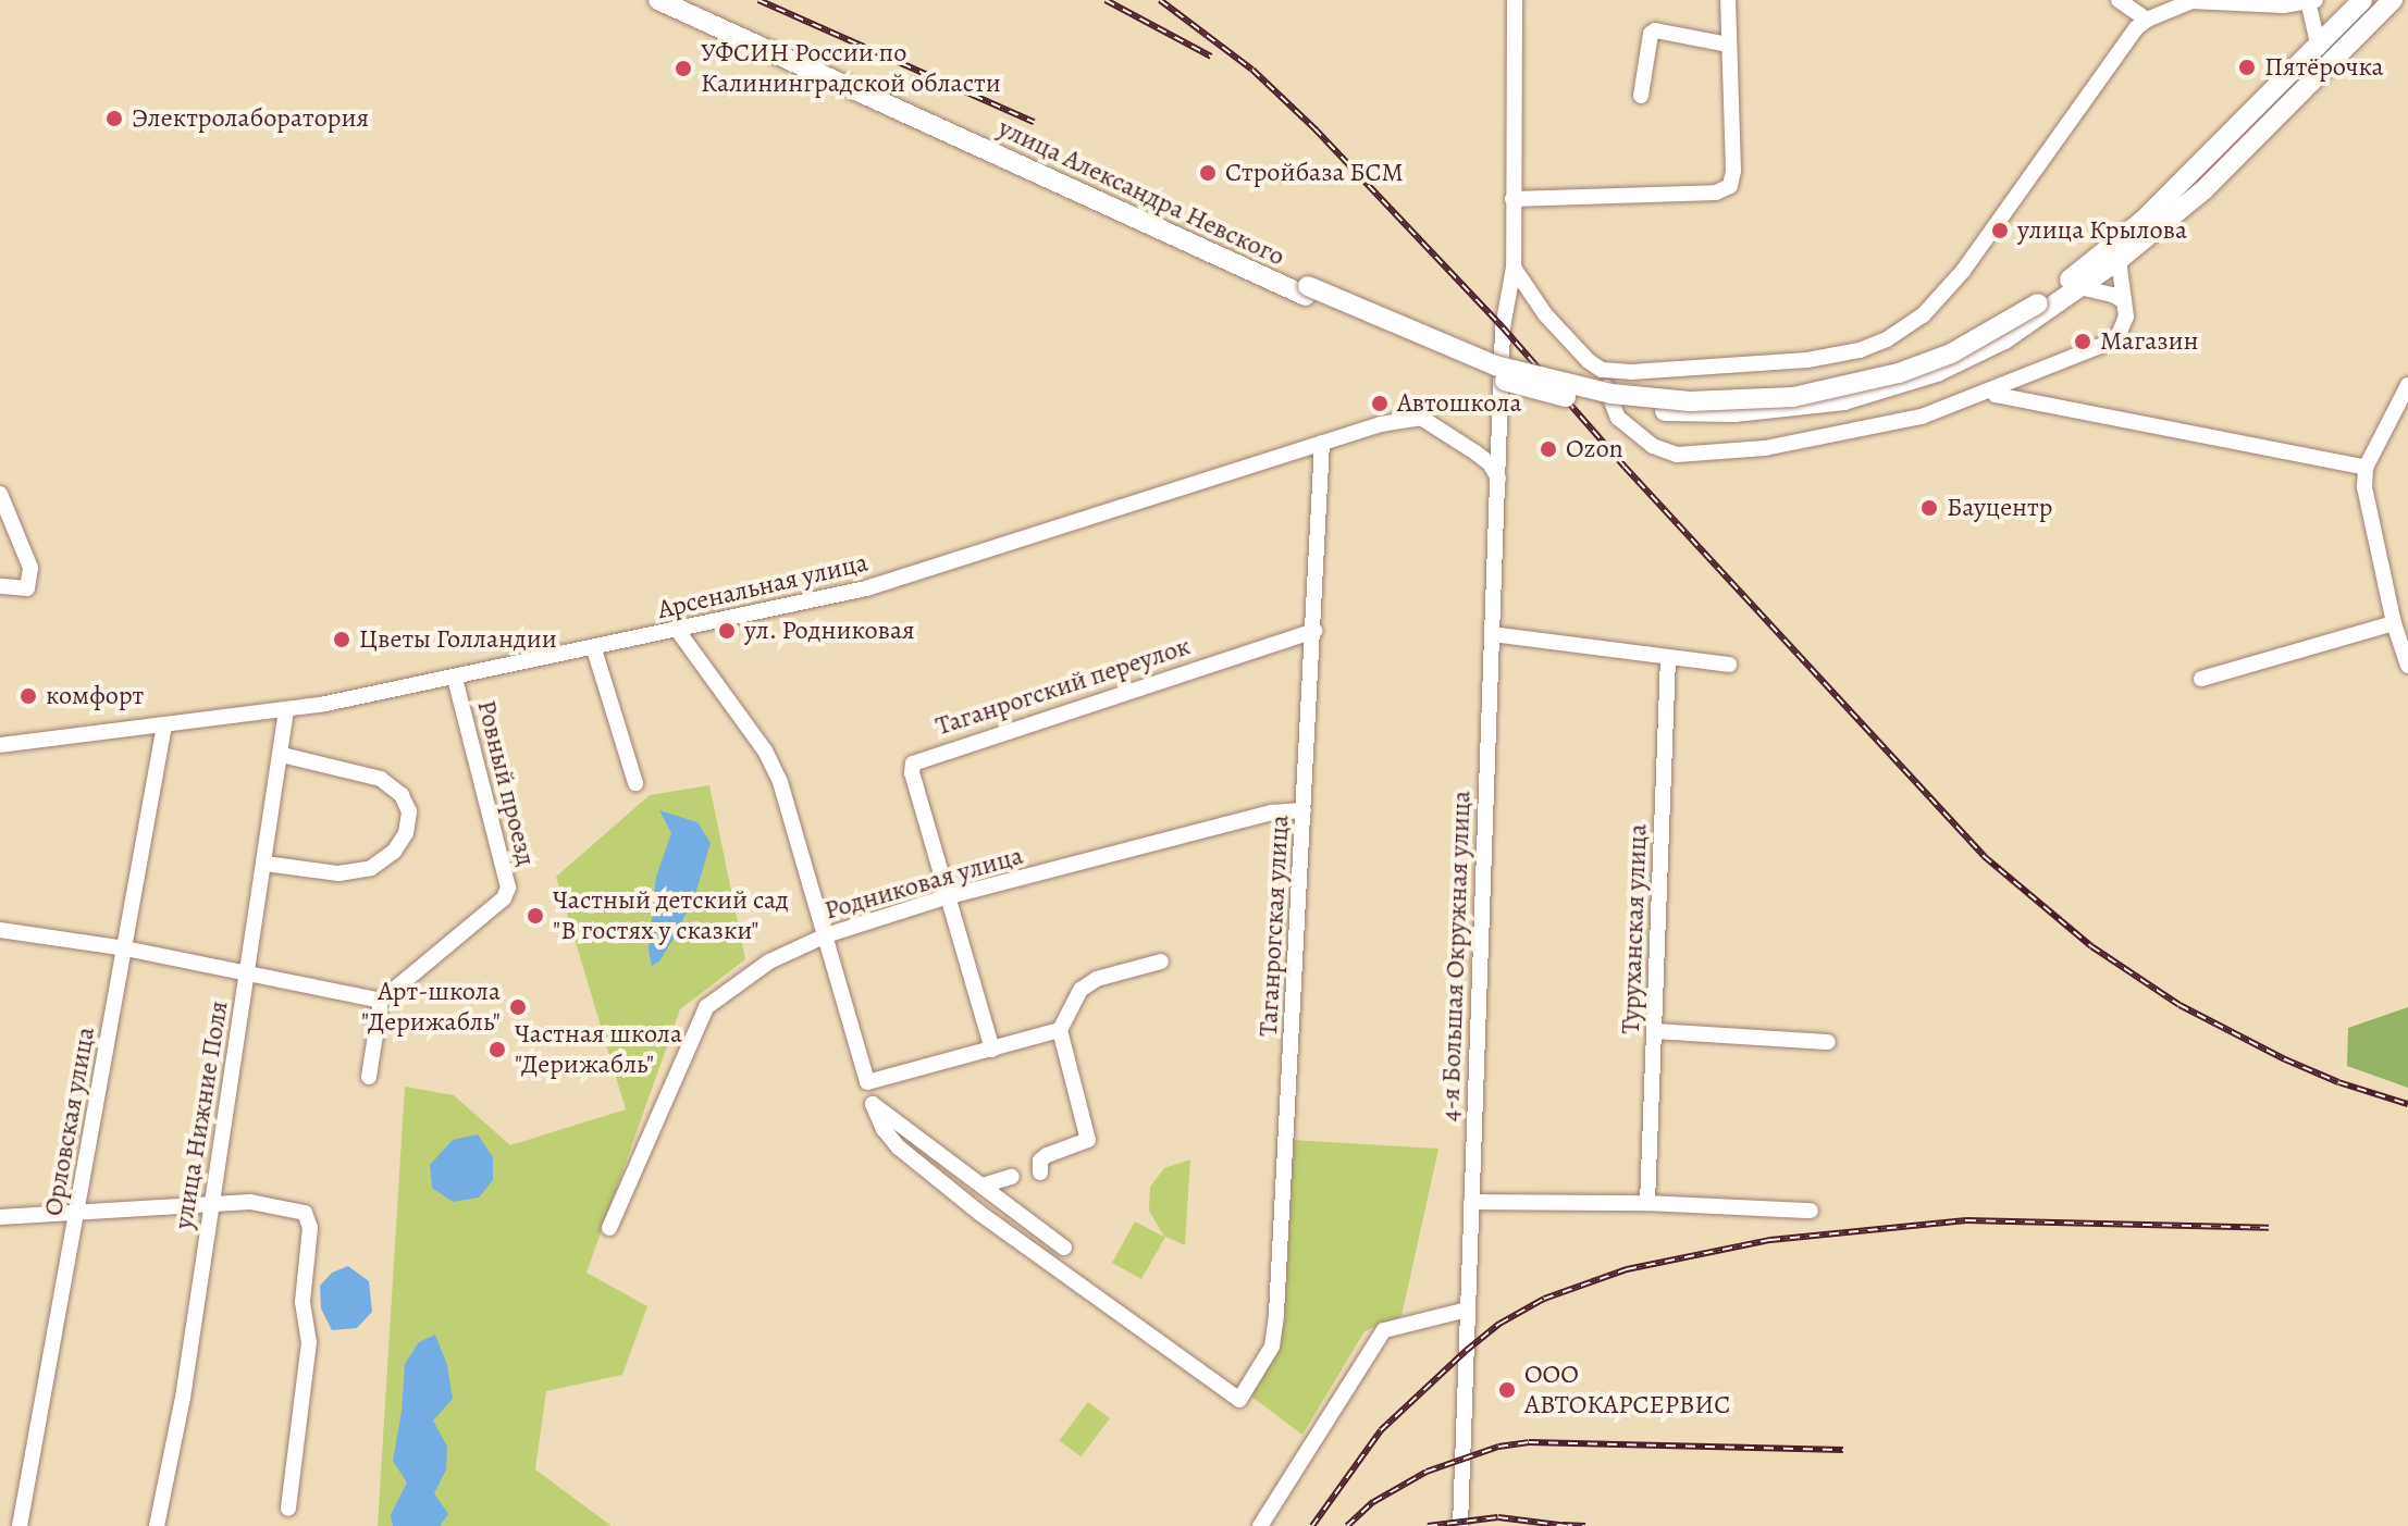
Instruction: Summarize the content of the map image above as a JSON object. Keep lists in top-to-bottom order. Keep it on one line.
{"streets":{"main road":["улица Александра Невского"],"street":["Арсенальная улица","Таганрогский переулок","Ровный проезд","Родниковая улица","Таганрогская улица","Туруханская улица","4-я Большая Окружная улица","улица Нижние Поля","Орловская улица"]},"crossings":[["Арсенальная улица","Ровный проезд"],["Арсенальная улица","Таганрогская улица"],["Арсенальная улица","4-я Большая Окружная улица"],["Арсенальная улица","улица Нижние Поля"],["Арсенальная улица","Орловская улица"],["Таганрогский переулок","Родниковая улица"],["Таганрогский переулок","Таганрогская улица"],["Родниковая улица","Таганрогская улица"]],"places":["Пятёрочка","УФСИН России по Калининградской области","Электролаборатория","Стройбаза БСМ","улица Крылова","Магазин","Автошкола","Ozon","Бауцентр","ул. Родниковая","Цветы Голландии","комфорт","Частный детский сад \"В гостях у сказки\"","Арт-школа \"Дерижабль\"","Частная школа \"Дерижабль\"","ООО АВТОКАРСЕРВИС"]}
